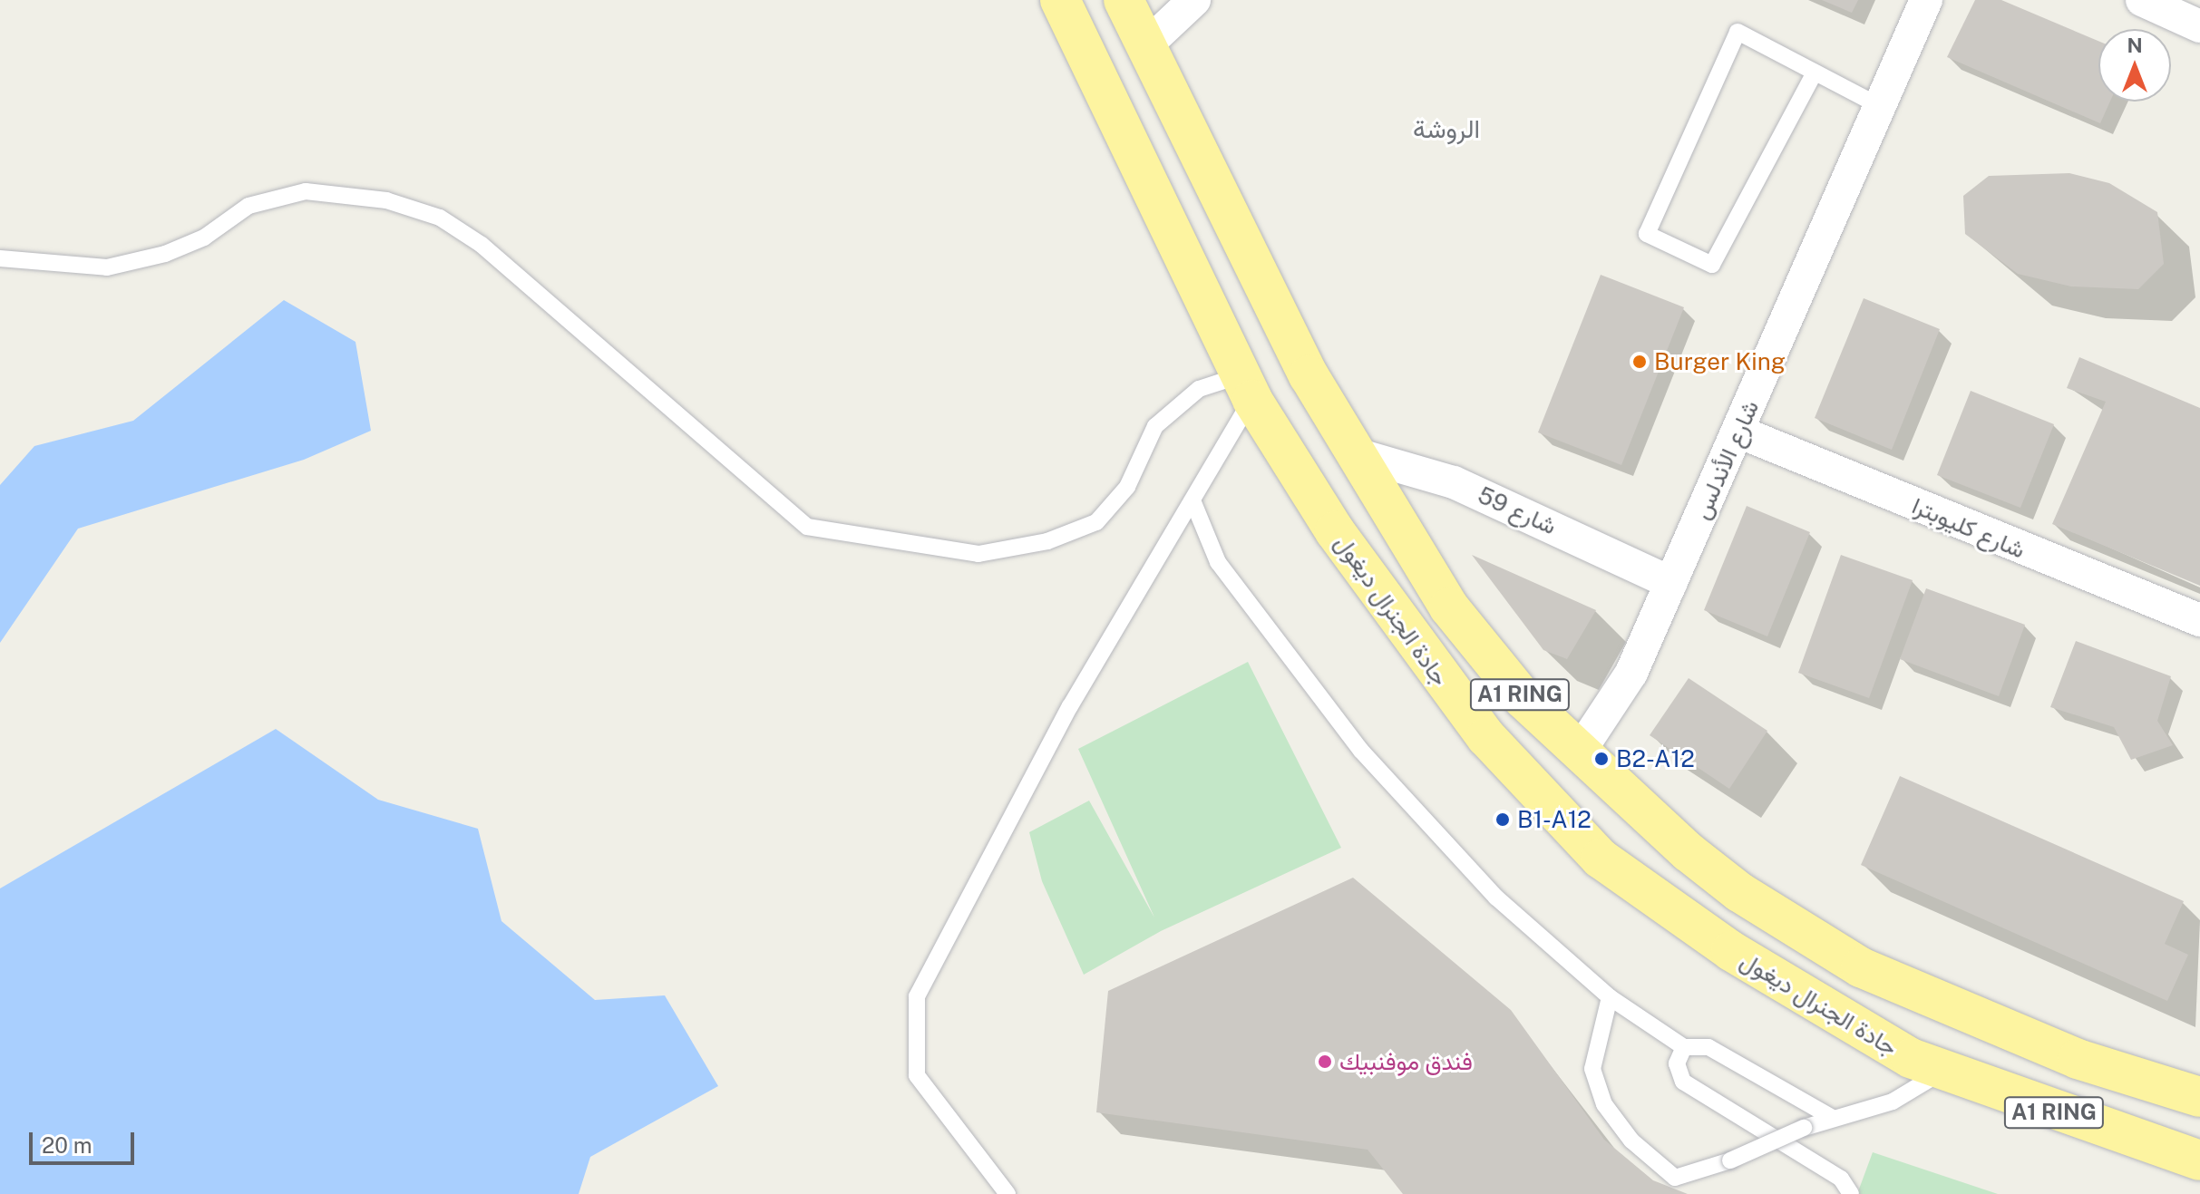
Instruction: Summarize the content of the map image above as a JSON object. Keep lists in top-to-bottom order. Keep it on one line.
{"streets":{"highway":["جادة الجنرال ديغول","A1 RING"],"street":["شارع الأندلس","شارع 59","شارع كليوبترا"]},"crossings":[["شارع الأندلس","شارع 59"],["شارع الأندلس","شارع كليوبترا"],["شارع الأندلس","جادة الجنرال ديغول"],["شارع 59","جادة الجنرال ديغول"]],"districts":["الروشة"],"places":["Burger King","B2-A12","B1-A12","فندق موفنبيك"],"scale_bar":"20 m","north":"top"}
